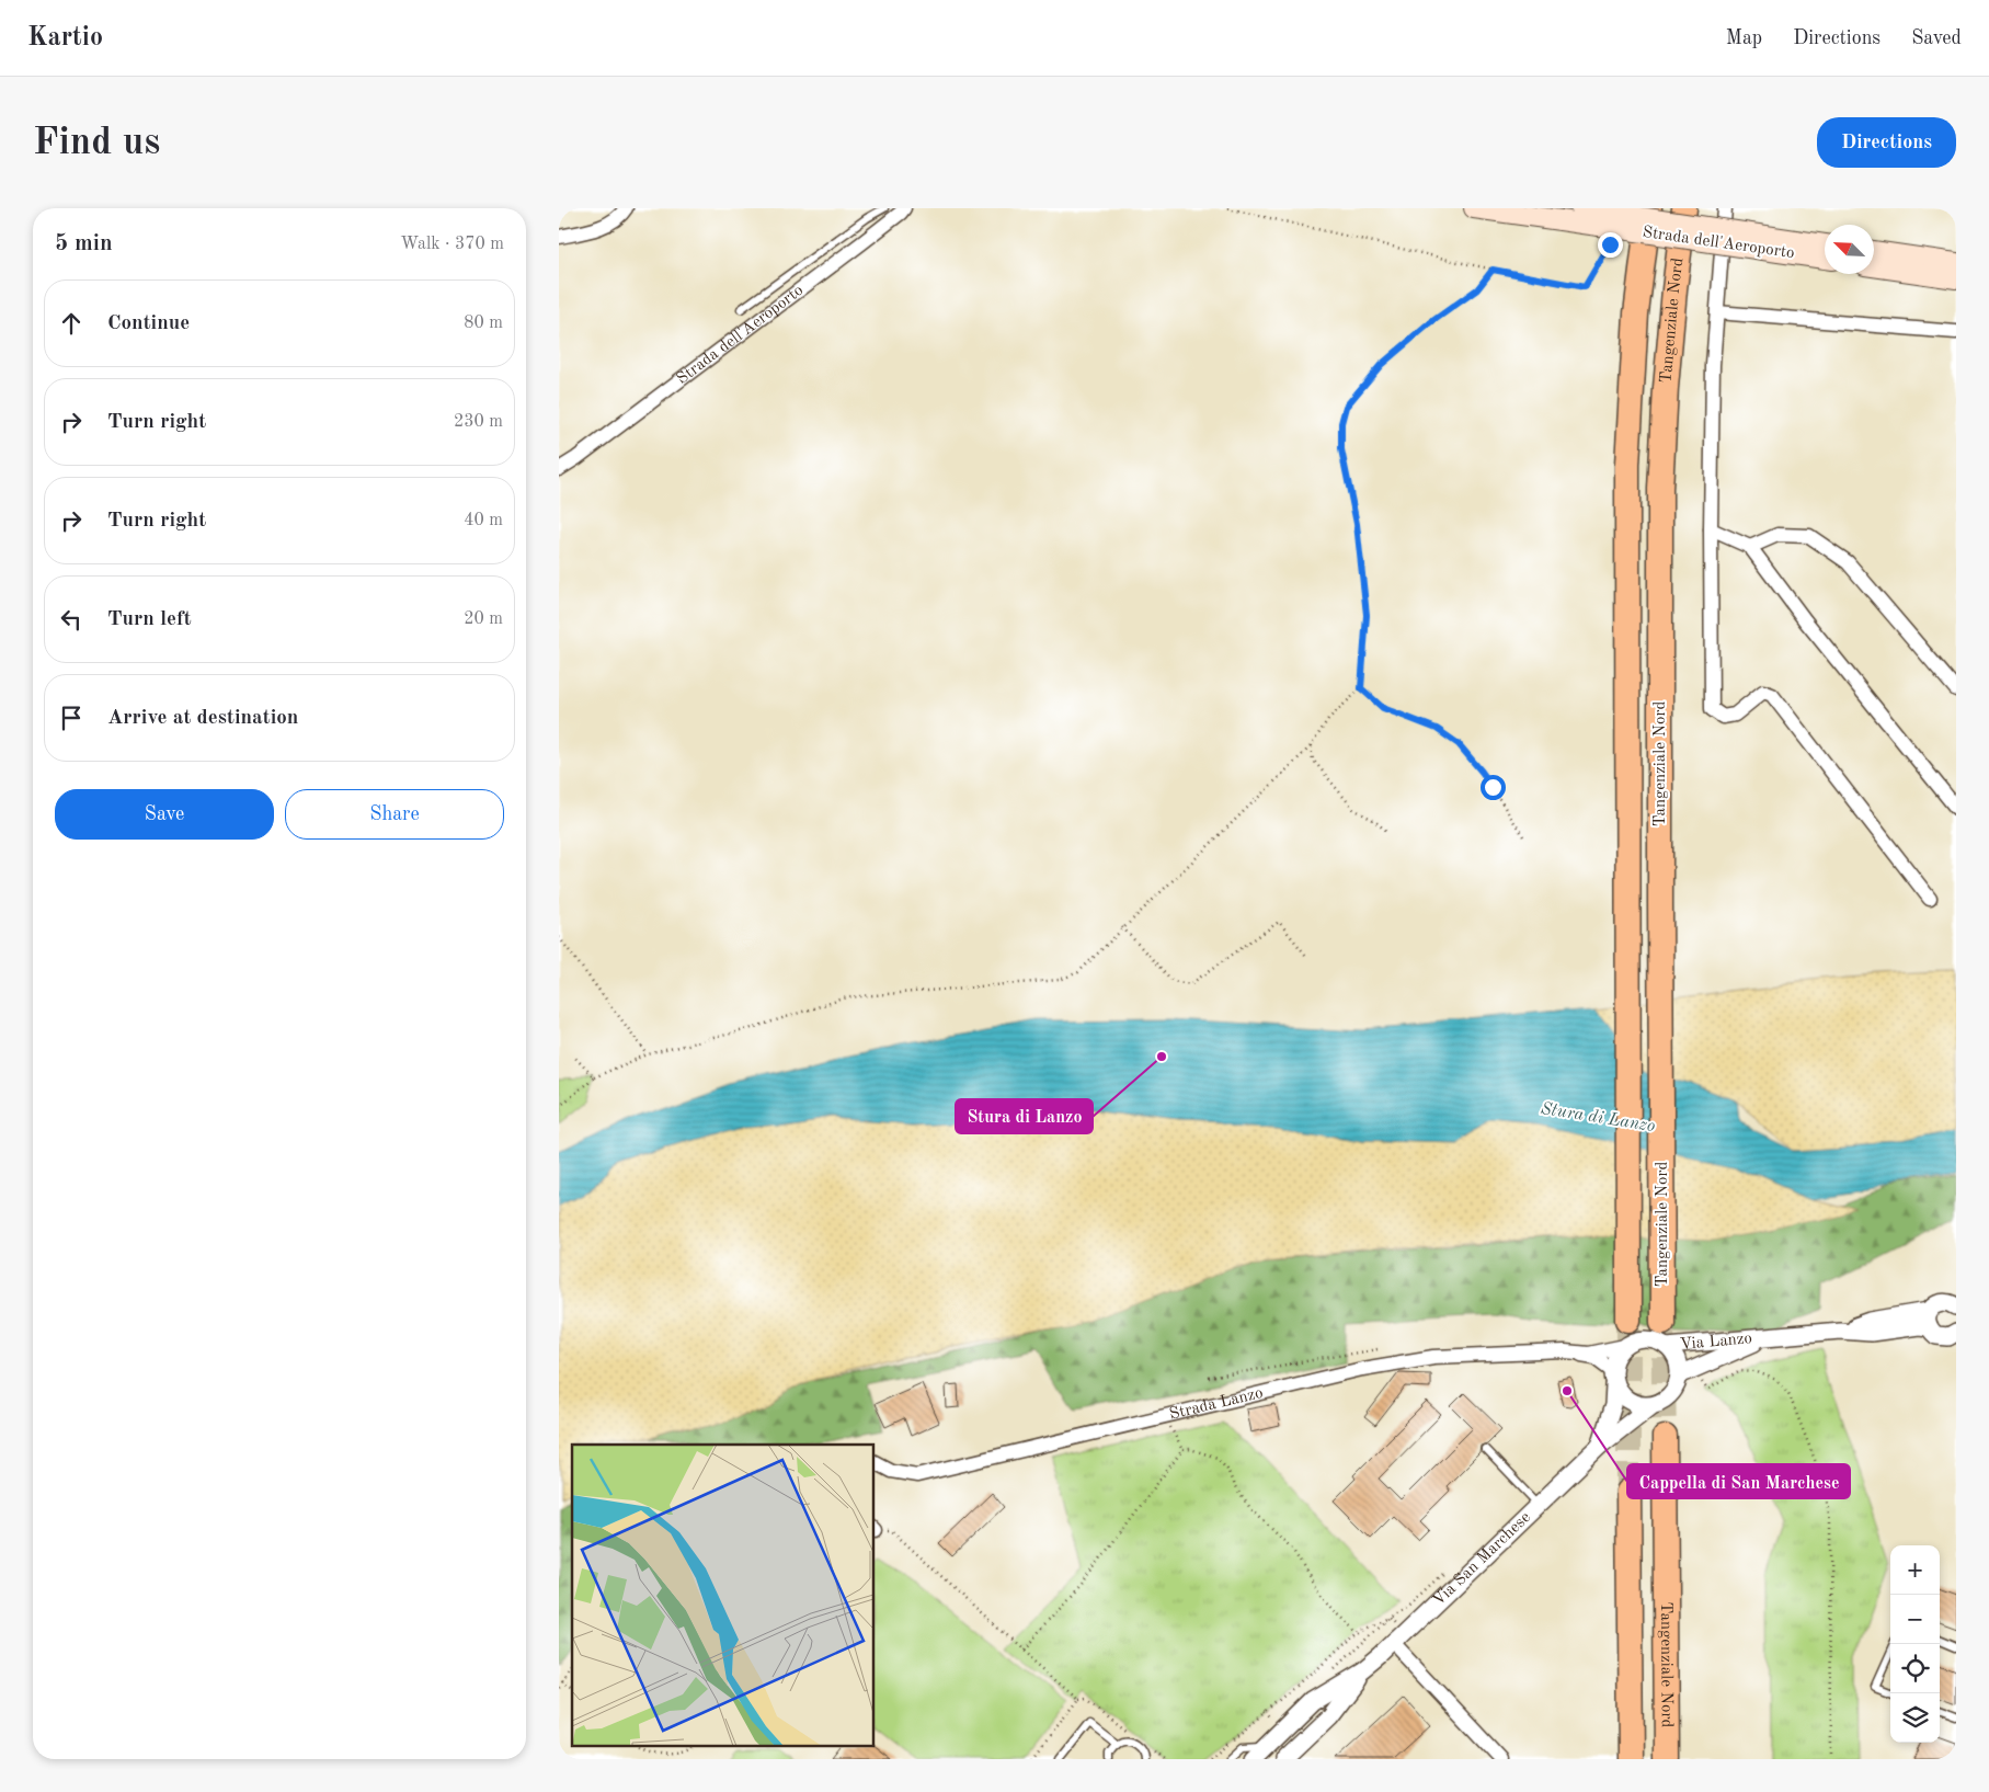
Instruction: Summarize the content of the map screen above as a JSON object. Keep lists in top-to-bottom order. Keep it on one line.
{"streets":{"highway":["Tangenziale Nord"],"main road":["Strada dell'Aeroporto"],"street":["Via Lanzo","Strada Lanzo","Via San Marchese"]},"crossings":[["Via Lanzo","Strada Lanzo"],["Via Lanzo","Via San Marchese"],["Strada Lanzo","Via San Marchese"]],"water":["Stura di Lanzo"],"places":["Stura di Lanzo","Cappella di San Marchese"],"north":"top left","page":{"header":"Kartio","nav":["Map","Directions","Saved"],"buttons":["Directions",["Save","Share"]],"title":"Find us","heading":["5 min","Walk · 370 m"],"list":[["Continue","80 m"],["Turn right","230 m"],["Turn right","40 m"],["Turn left","20 m"],"Arrive at destination"],"map_buttons":["+","−"]}}
